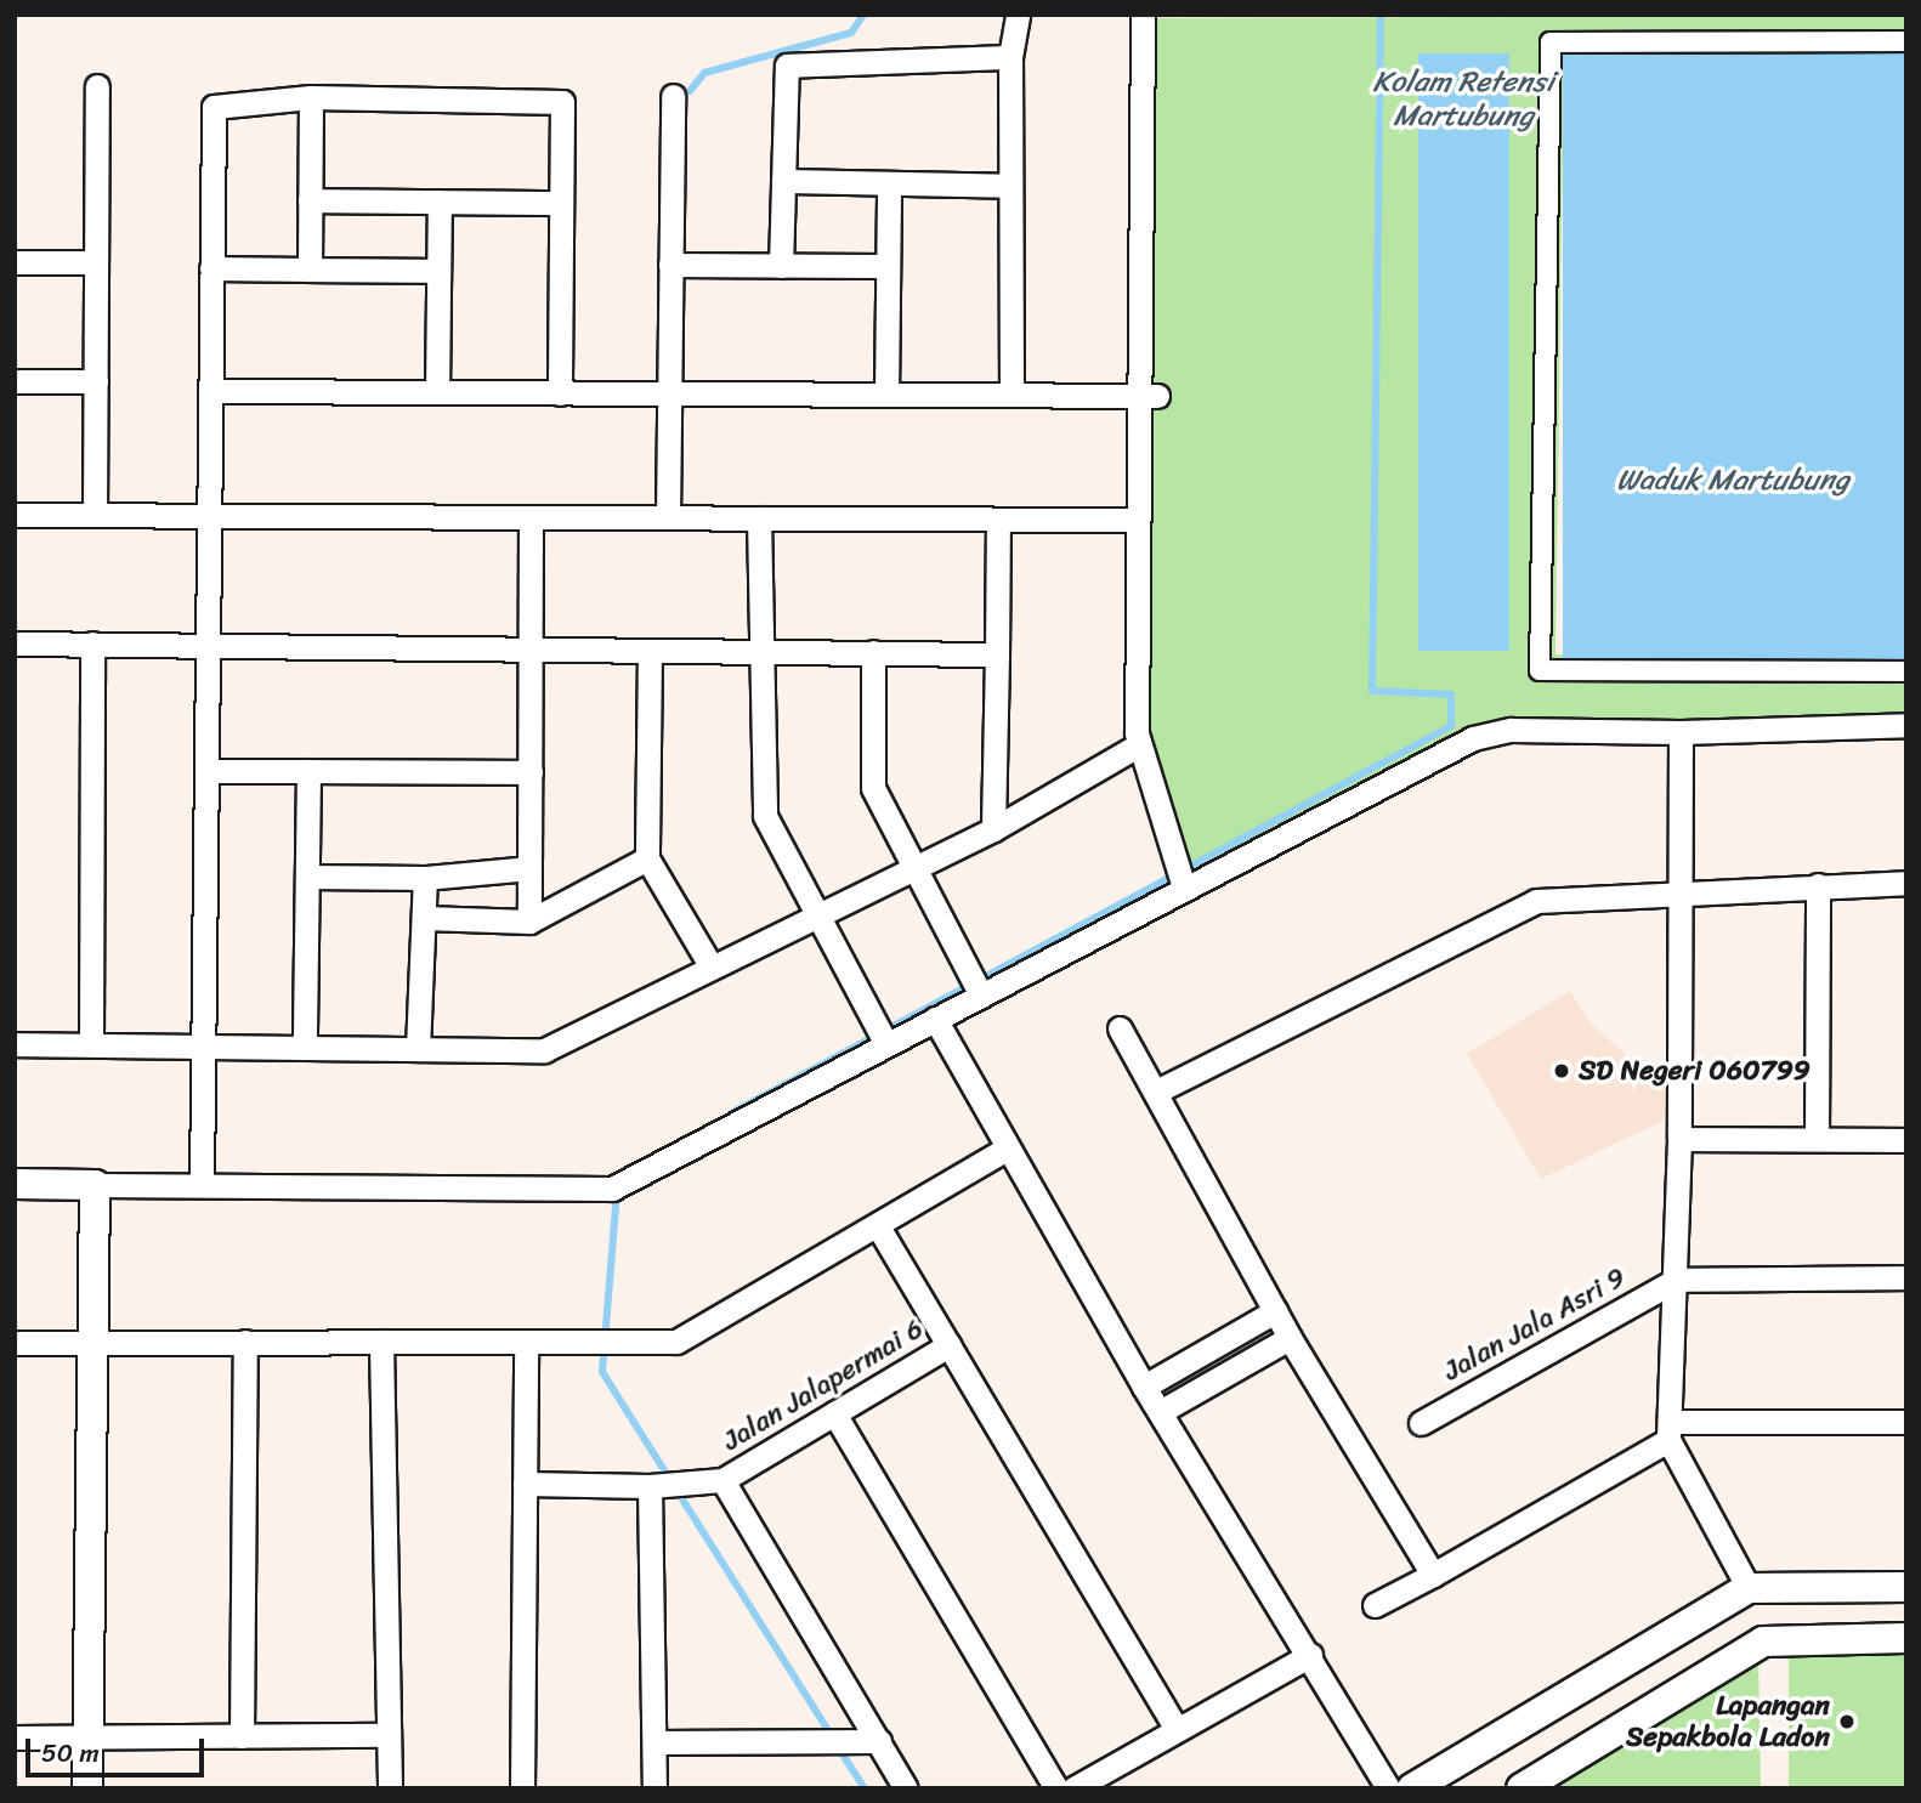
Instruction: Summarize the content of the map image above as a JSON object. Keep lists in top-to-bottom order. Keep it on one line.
{"streets":{"street":["Jalan Jala Asri 9","Jalan Jalapermai 6"]},"water":["Kolam Retensi Martubung","Waduk Martubung"],"places":["SD Negeri 060799","Lapangan Sepakbola Ladon"],"scale_bar":"50 m"}
